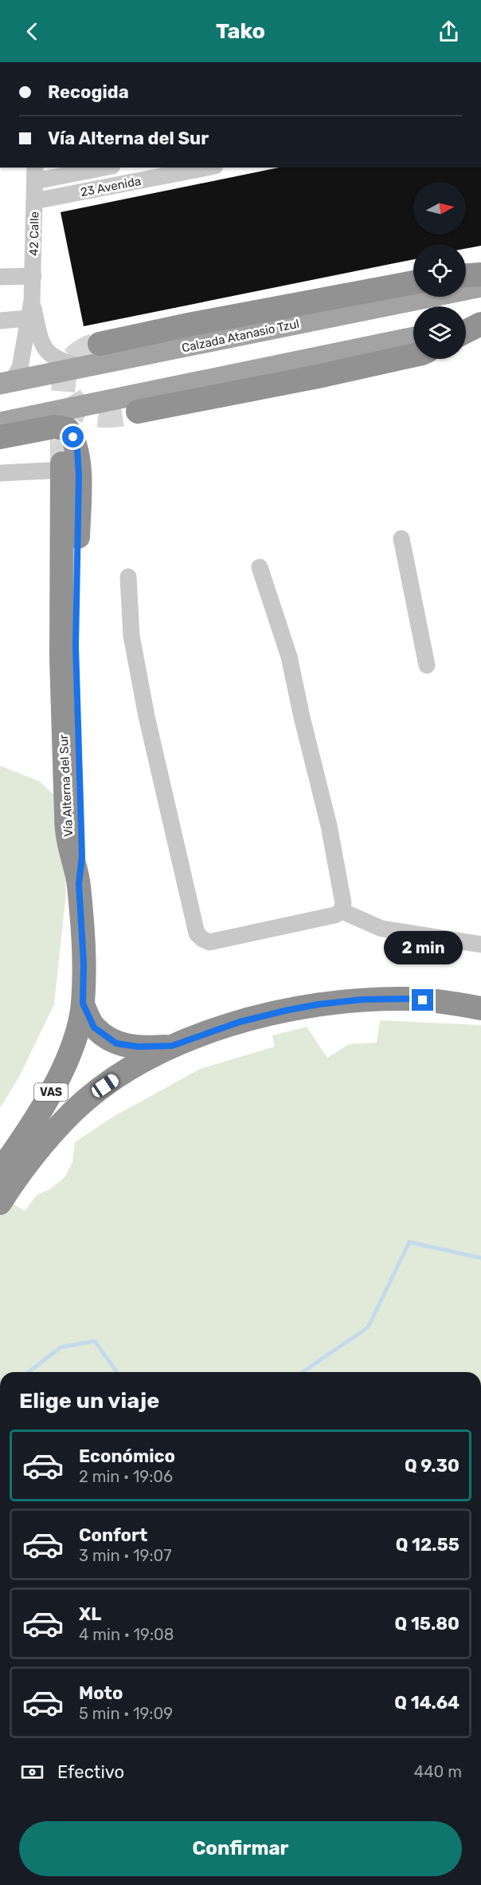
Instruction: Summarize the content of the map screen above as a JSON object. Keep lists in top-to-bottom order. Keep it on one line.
{"streets":{"highway":["Vía Alterna del Sur","VAS"],"main road":["Calzada Atanasio Tzul"],"street":["23 Avenida","42 Calle"]},"crossings":[["23 Avenida","42 Calle"],["42 Calle","Calzada Atanasio Tzul"]],"north":"right","page":{"header":"Tako","banner":["Recogida","Vía Alterna del Sur"],"bubble":"2 min","heading":"Elige un viaje","list":[{"name":"Económico","note":"2 min · 19:06","value":"Q 9.30"},{"name":"Confort","note":"3 min · 19:07","value":"Q 12.55"},{"name":"XL","note":"4 min · 19:08","value":"Q 15.80"},{"name":"Moto","note":"5 min · 19:09","value":"Q 14.64"}],"pay":["Efectivo","440 m"],"buttons":"Confirmar"}}
